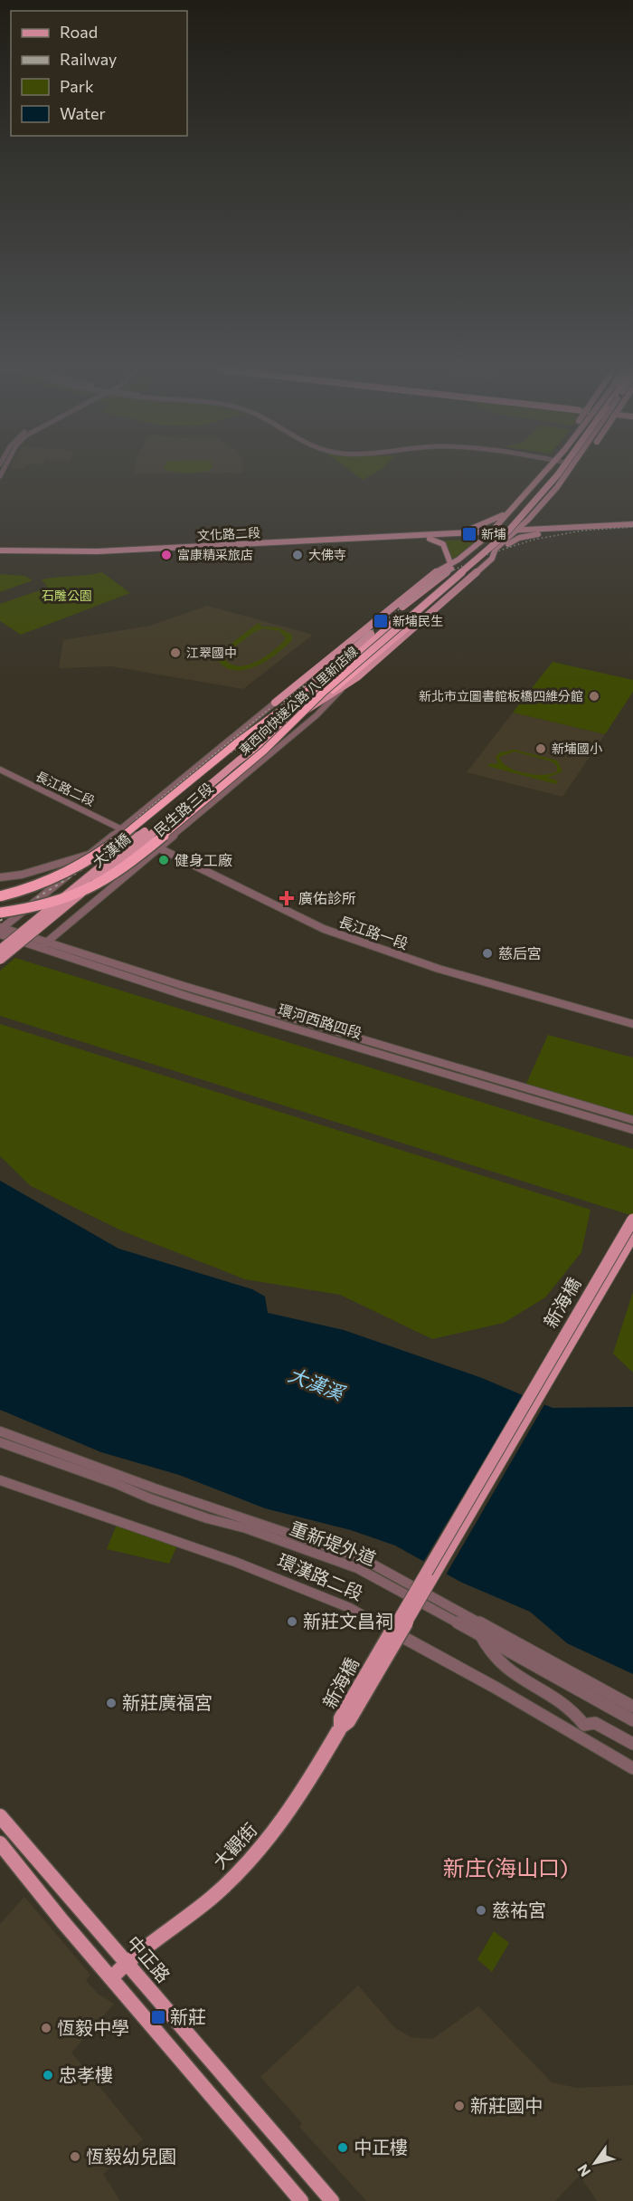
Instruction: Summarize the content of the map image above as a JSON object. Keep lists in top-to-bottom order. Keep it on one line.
{"streets":{"highway":["東西向快速公路 八里新店線"],"main road":["文化路二段","民生路三段","大漢橋","新海橋","大觀街","中正路"],"street":["長江路二段","長江路一段","環河西路四段","重新堤外道","環漢路二段"]},"crossings":[["文化路二段","民生路三段"],["長江路二段","民生路三段"],["長江路二段","長江路一段"],["民生路三段","大漢橋"],["民生路三段","長江路一段"],["民生路三段","環河西路四段"],["新海橋","大觀街"],["大觀街","中正路"]],"districts":["新庄(海山口)"],"water":["大漢溪"],"parks":["石雕公園"],"places":{"transit":["新埔","新埔民生","新莊"],"other":["富康精采旅店","大佛寺","江翠國中","新北市立圖書館板橋四維分館","新埔國小","健身工廠","慈后宮","新莊文昌祠","新莊廣福宮","慈祐宮","恆毅中學","忠孝樓","新莊國中","中正樓","恆毅幼兒園"],"health":["廣佑診所"]},"legend":["Road","Railway","Park","Water"],"north":"bottom left"}
